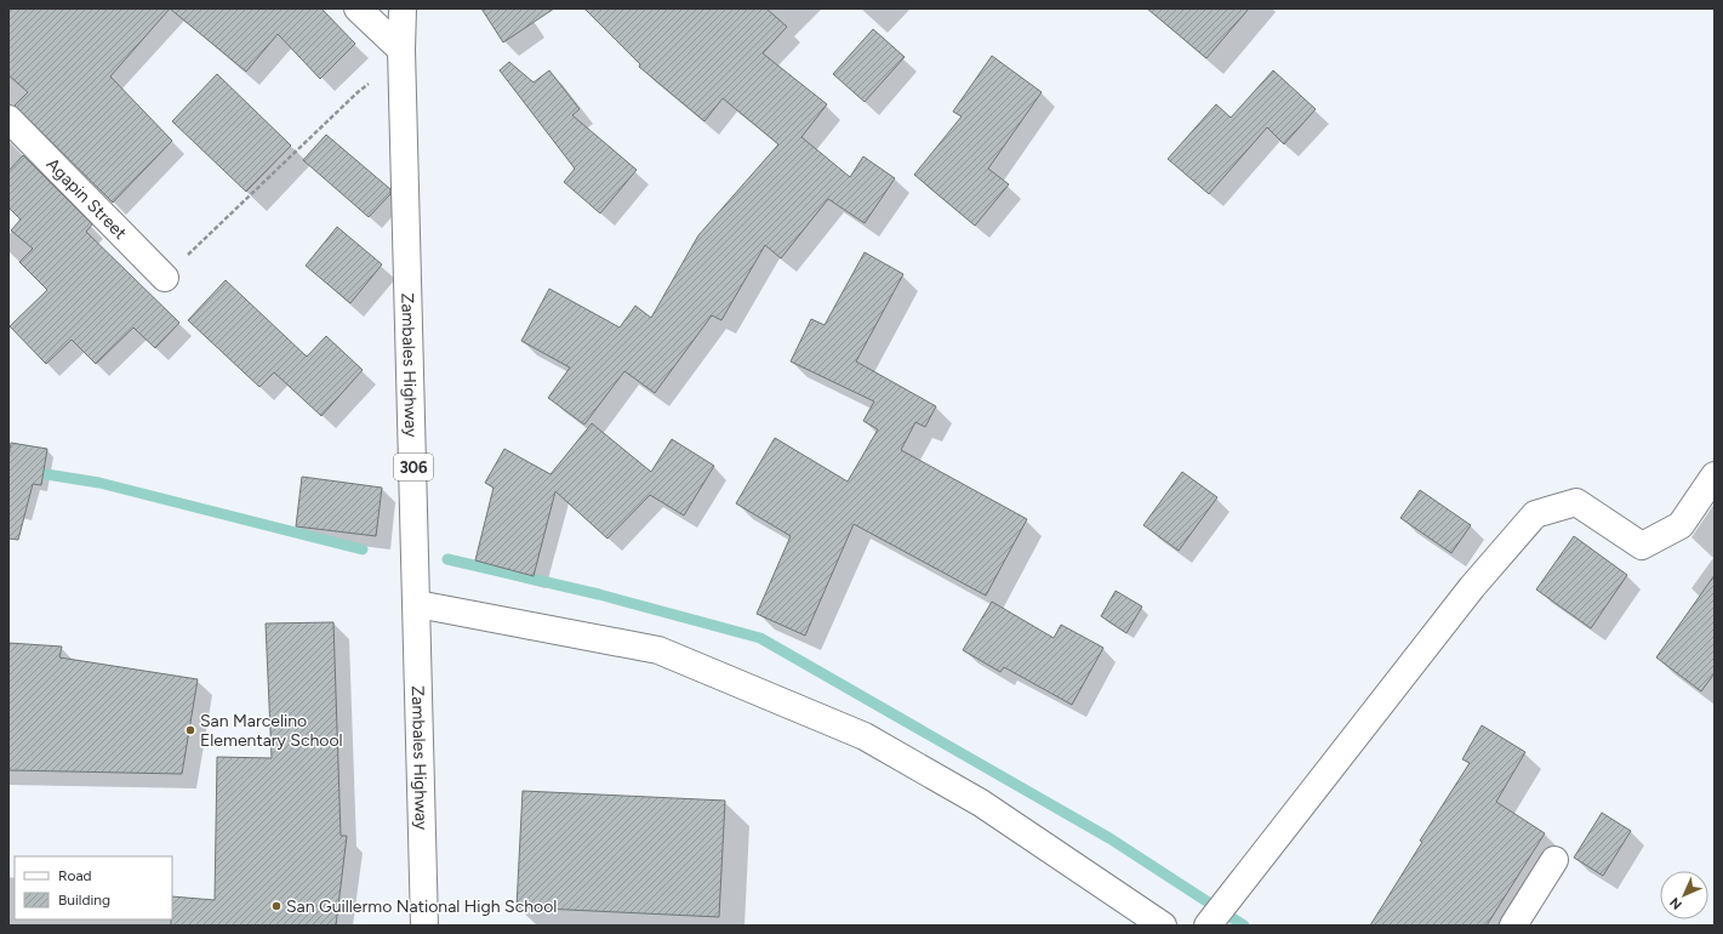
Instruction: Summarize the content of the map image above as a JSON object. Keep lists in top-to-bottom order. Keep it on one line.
{"streets":{"street":["Agapin Street","Zambales Highway","306"]},"places":["San Marcelino Elementary School","San Guillermo National High School"],"legend":["Road","Building"],"north":"bottom left"}
